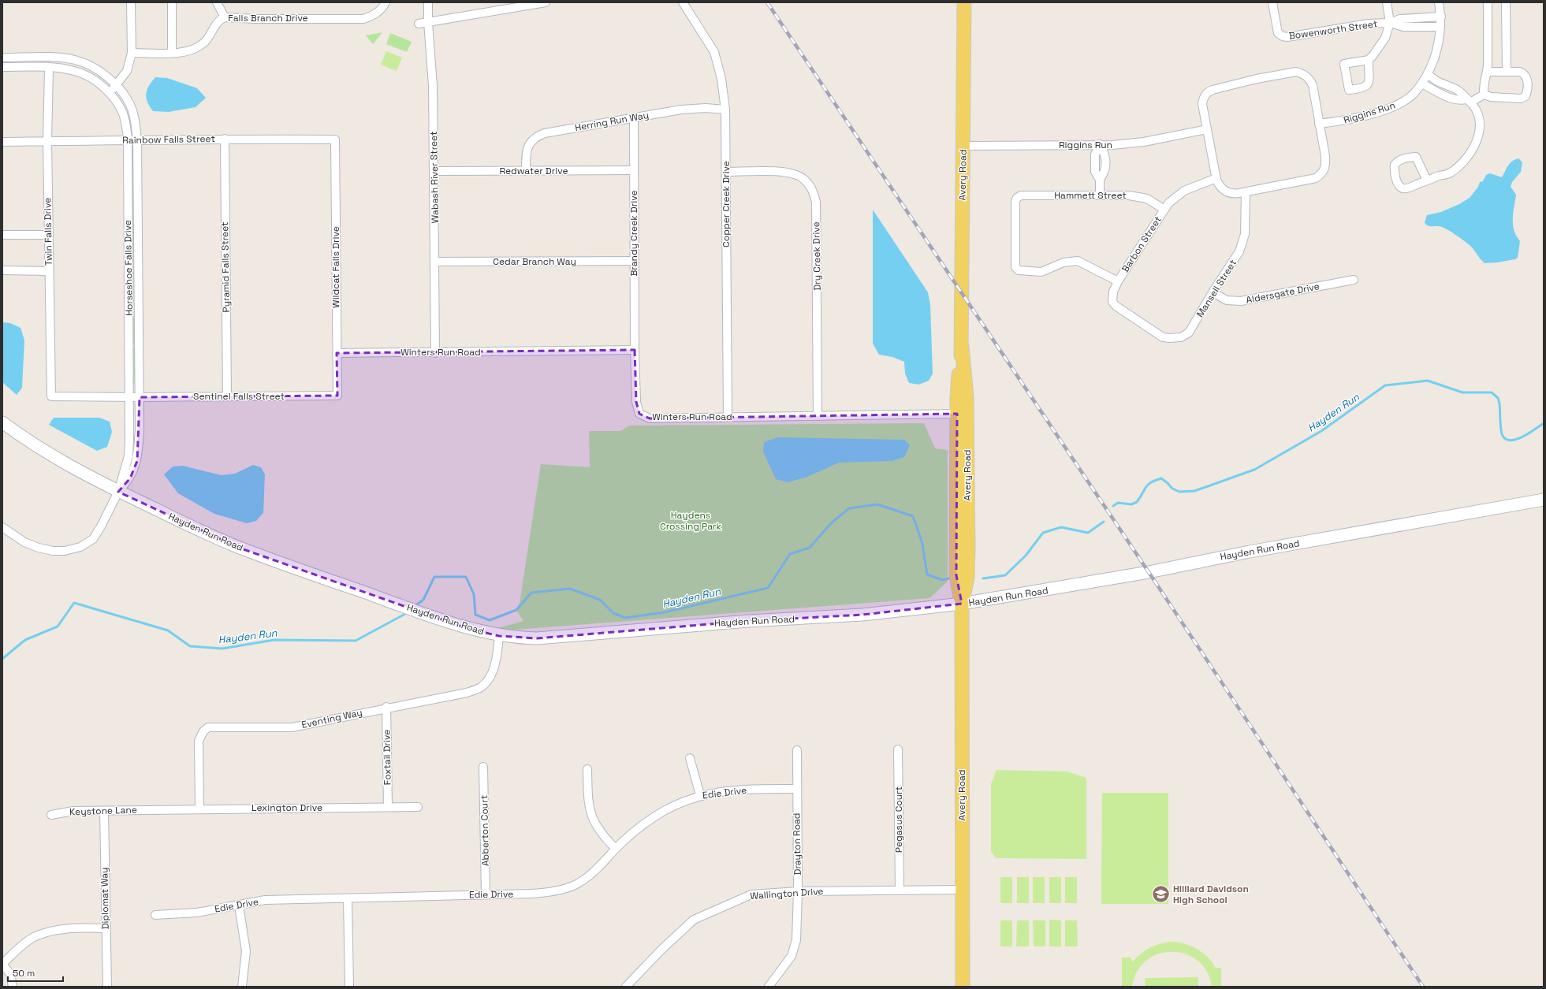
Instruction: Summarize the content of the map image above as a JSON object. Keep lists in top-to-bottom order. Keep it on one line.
{"streets":{"main road":["Avery Road","Hayden Run Road"],"street":["Falls Branch Drive","Bowenworth Street","Riggins Run","Herring Run Way","Rainbow Falls Street","Redwater Drive","Wabash River Street","Hammett Street","Copper Creek Drive","Twin Falls Drive","Brandy Creek Drive","Barbon Street","Dry Creek Drive","Cedar Branch Way","Pyramid Falls Street","Wildcat Falls Drive","Horseshoe Falls Drive","Mansell Street","Aldersgate Drive","Winters Run Road","Sentinel Falls Street","Eventing Way","Foxtail Drive","Edie Drive","Lexington Drive","Keystone Lane","Pegasus Court","Abberton Court","Drayton Road","Wallington Drive","Diplomat Way"]},"crossings":[["Bowenworth Street","Riggins Run"],["Riggins Run","Avery Road"],["Herring Run Way","Redwater Drive"],["Herring Run Way","Copper Creek Drive"],["Herring Run Way","Brandy Creek Drive"],["Rainbow Falls Street","Twin Falls Drive"],["Rainbow Falls Street","Pyramid Falls Street"],["Rainbow Falls Street","Wildcat Falls Drive"],["Rainbow Falls Street","Horseshoe Falls Drive"],["Redwater Drive","Wabash River Street"],["Redwater Drive","Brandy Creek Drive"],["Avery Road","Winters Run Road"],["Avery Road","Hayden Run Road"],["Avery Road","Wallington Drive"],["Wabash River Street","Cedar Branch Way"],["Wabash River Street","Winters Run Road"],["Hammett Street","Barbon Street"],["Copper Creek Drive","Dry Creek Drive"],["Copper Creek Drive","Winters Run Road"],["Twin Falls Drive","Horseshoe Falls Drive"],["Twin Falls Drive","Sentinel Falls Street"],["Brandy Creek Drive","Cedar Branch Way"],["Brandy Creek Drive","Winters Run Road"],["Barbon Street","Mansell Street"],["Dry Creek Drive","Winters Run Road"],["Pyramid Falls Street","Sentinel Falls Street"],["Wildcat Falls Drive","Winters Run Road"],["Wildcat Falls Drive","Sentinel Falls Street"],["Horseshoe Falls Drive","Sentinel Falls Street"],["Horseshoe Falls Drive","Hayden Run Road"],["Mansell Street","Aldersgate Drive"],["Hayden Run Road","Eventing Way"],["Eventing Way","Foxtail Drive"],["Eventing Way","Lexington Drive"],["Foxtail Drive","Lexington Drive"],["Edie Drive","Abberton Court"],["Edie Drive","Drayton Road"],["Lexington Drive","Keystone Lane"],["Keystone Lane","Diplomat Way"],["Pegasus Court","Wallington Drive"],["Drayton Road","Wallington Drive"]],"water":["Hayden Run"],"parks":["Haydens Crossing Park"],"places":{"school or university":["Hilliard Davidson High School"]},"scale_bar":"50 m"}
